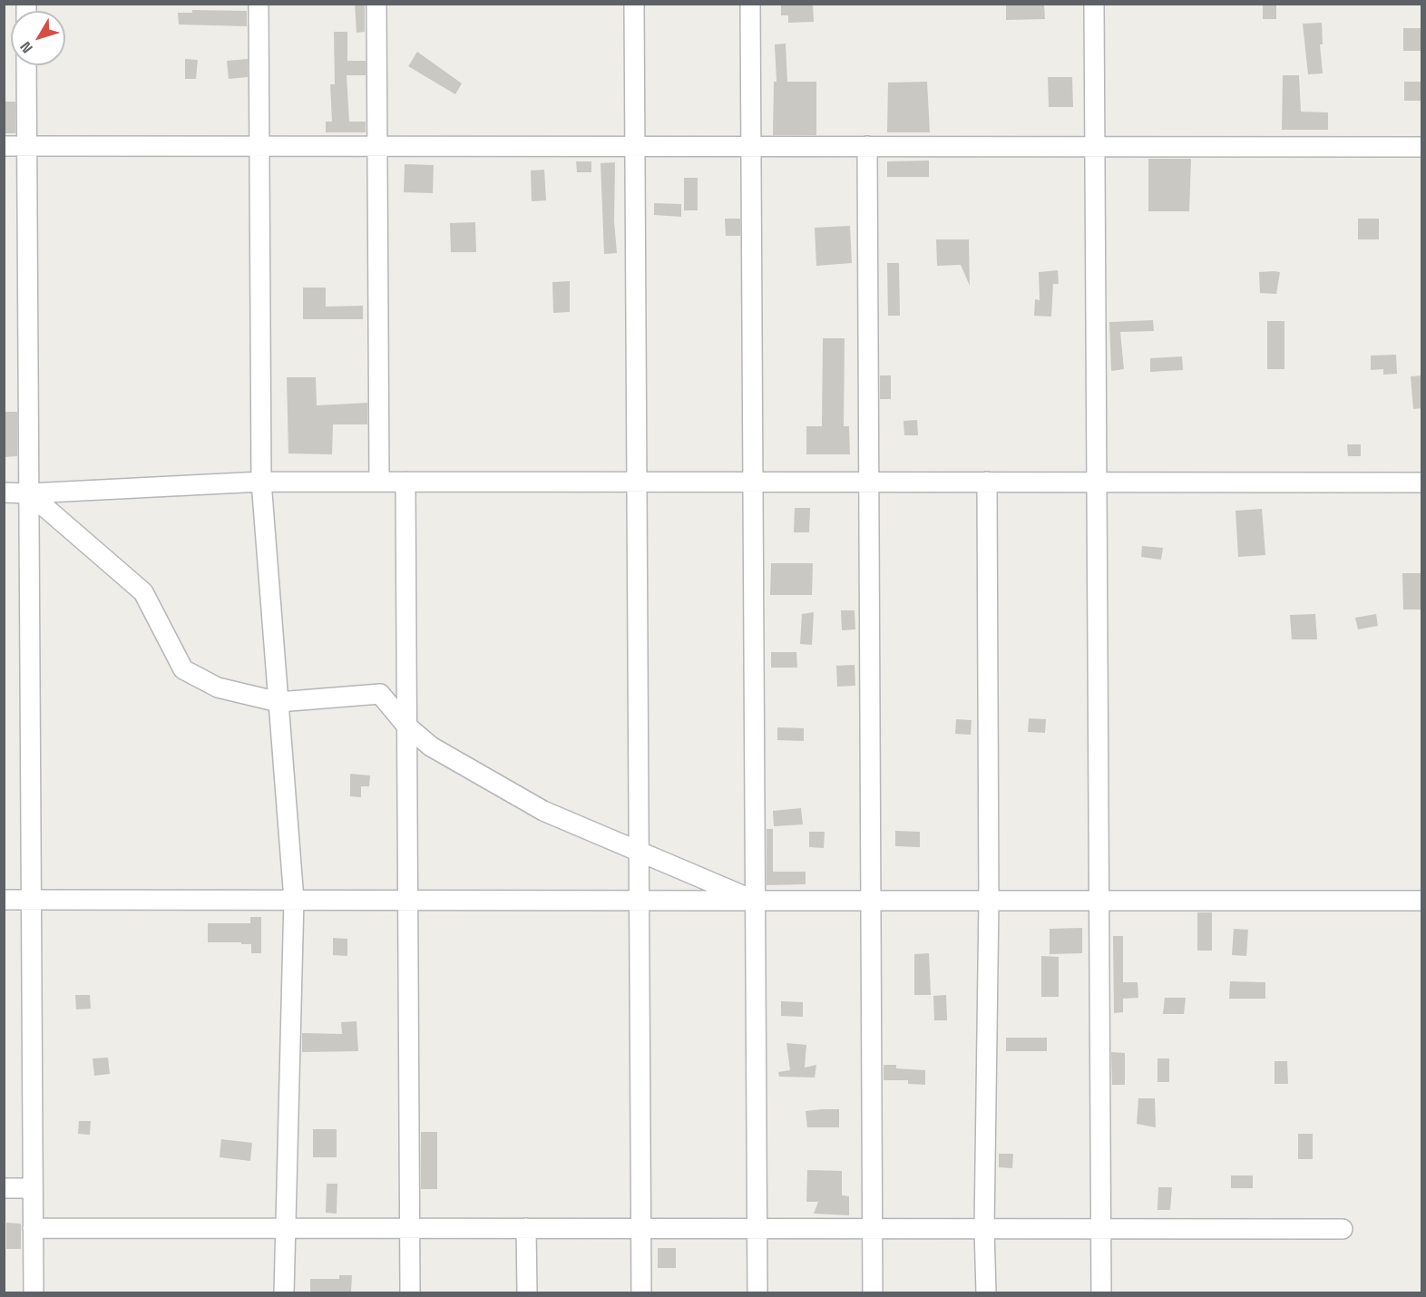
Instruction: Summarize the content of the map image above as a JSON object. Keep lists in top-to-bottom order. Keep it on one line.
{"north":"bottom left"}
